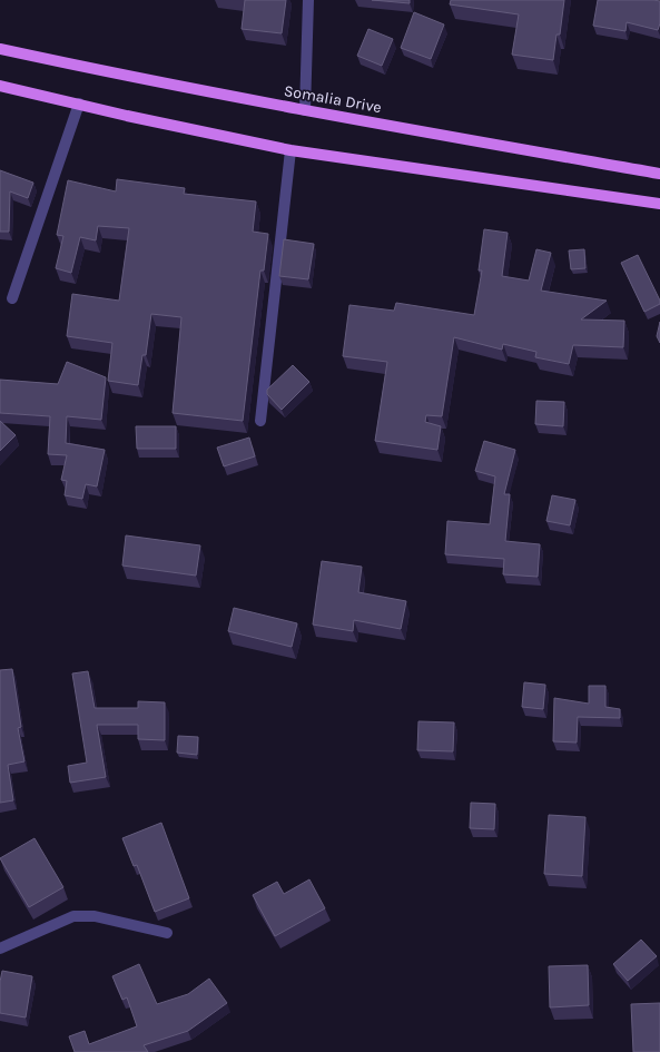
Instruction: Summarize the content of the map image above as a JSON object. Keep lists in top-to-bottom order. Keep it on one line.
{"streets":{"main road":["Somalia Drive"]}}
